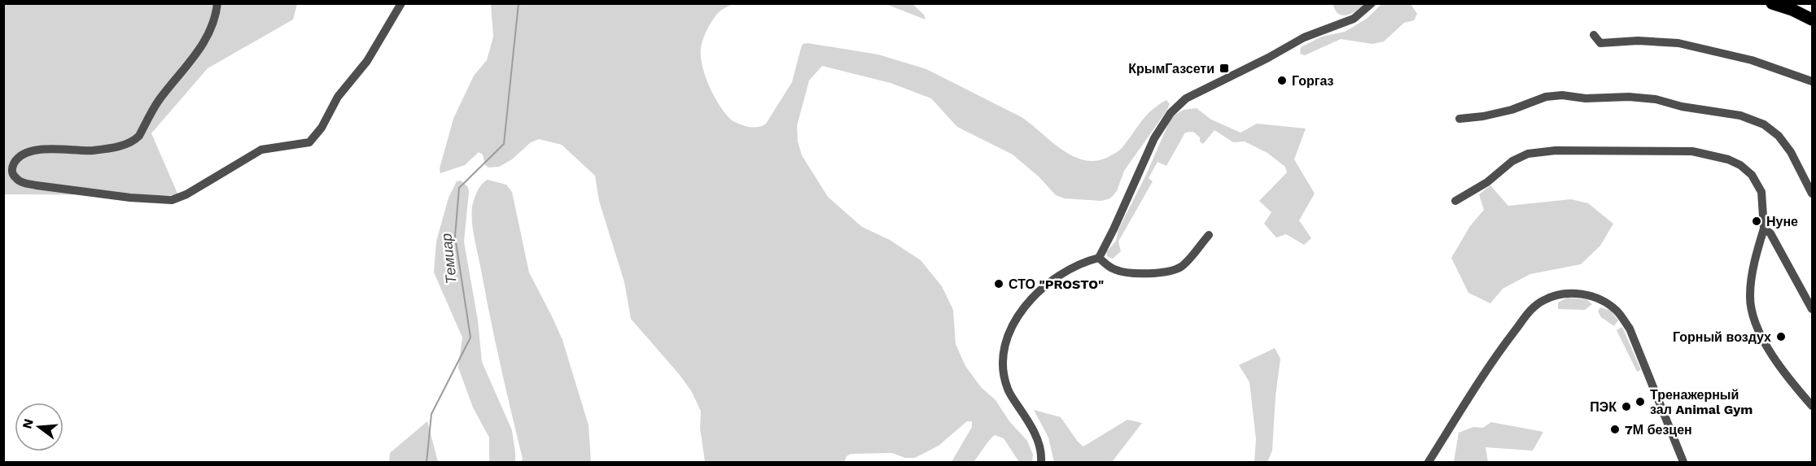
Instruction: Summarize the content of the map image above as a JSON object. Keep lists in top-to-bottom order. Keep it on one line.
{"water":["Темиар"],"places":{"transit":["КрымГазсети"],"other":["Горгаз","Нуне","СТО \"PROSTO\"","Горный воздух","Тренажерный зал Animal Gym","ПЭК","7М безцен"]},"north":"left"}
